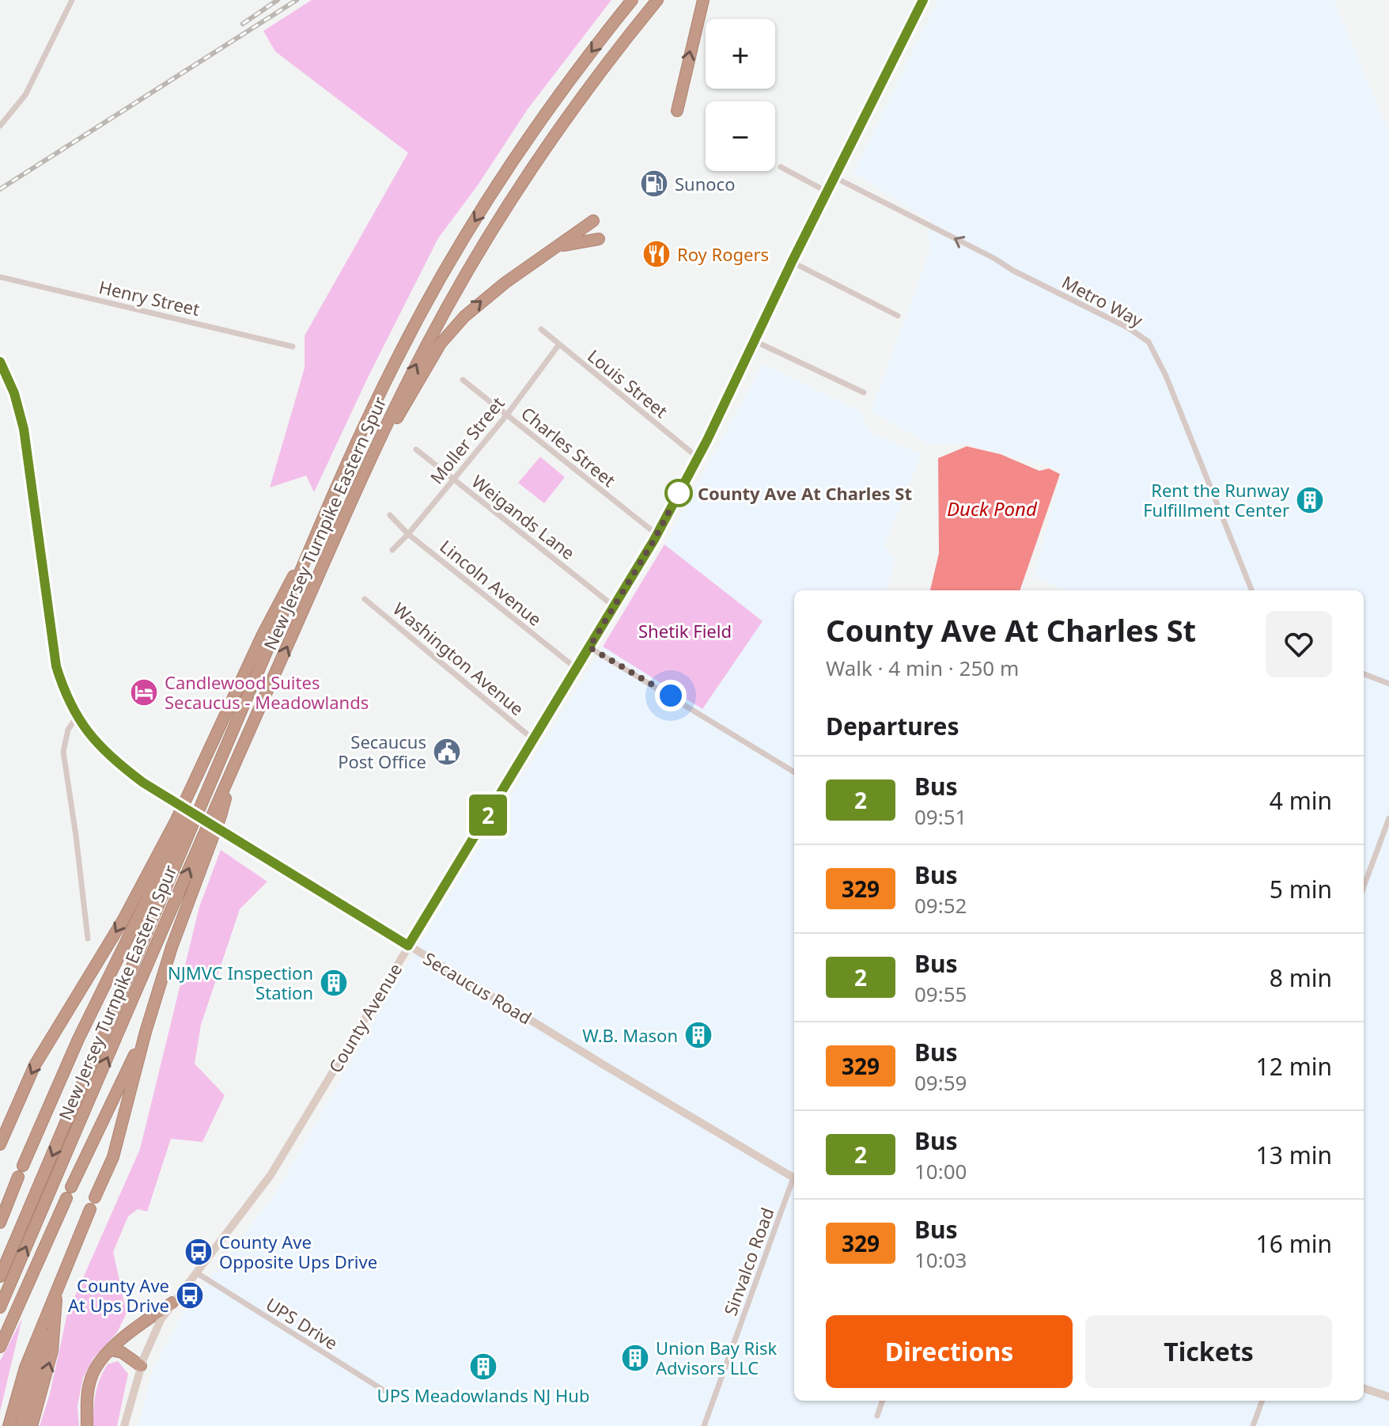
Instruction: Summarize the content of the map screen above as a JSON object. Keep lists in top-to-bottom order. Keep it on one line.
{"streets":{"highway":["New Jersey Turnpike Eastern Spur"],"main road":["Secaucus Road","County Avenue"],"street":["Henry Street","Metro Way","Louis Street","Moller Street","Charles Street","Weigands Lane","Lincoln Avenue","Washington Avenue","Sinvalco Road","UPS Drive"]},"crossings":[["Metro Way","County Avenue"],["Louis Street","Moller Street"],["Louis Street","County Avenue"],["Moller Street","Charles Street"],["Moller Street","Weigands Lane"],["Moller Street","Lincoln Avenue"],["Charles Street","County Avenue"],["Weigands Lane","County Avenue"],["Lincoln Avenue","County Avenue"],["Washington Avenue","County Avenue"],["Secaucus Road","County Avenue"],["County Avenue","UPS Drive"]],"one_way":["Metro Way"],"water":["Duck Pond"],"parks":["Shetik Field"],"places":{"fuel station":["Sunoco"],"restaurant":["Roy Rogers"],"other":["County Ave At Charles St"],"building":["Rent the Runway Fulfillment Center","NJMVC Inspection Station","W.B. Mason","Union Bay Risk Advisors LLC","UPS Meadowlands NJ Hub"],"hotel":["Candlewood Suites Secaucus - Meadowlands"],"public building":["Secaucus Post Office"],"bus stop":["County Ave Opposite Ups Drive","County Ave At Ups Drive"]},"lines":["bus line 2"],"page":{"on_map":"2","map_buttons":["+","−"],"heading":[["County Ave At Charles St","Walk · 4 min · 250 m"],"Departures"],"list":[{"mark":"2","name":"Bus","note":"09:51","value":"4 min"},{"mark":"329","name":"Bus","note":"09:52","value":"5 min"},{"mark":"2","name":"Bus","note":"09:55","value":"8 min"},{"mark":"329","name":"Bus","note":"09:59","value":"12 min"},{"mark":"2","name":"Bus","note":"10:00","value":"13 min"},{"mark":"329","name":"Bus","note":"10:03","value":"16 min"}],"buttons":["Directions","Tickets"]}}
